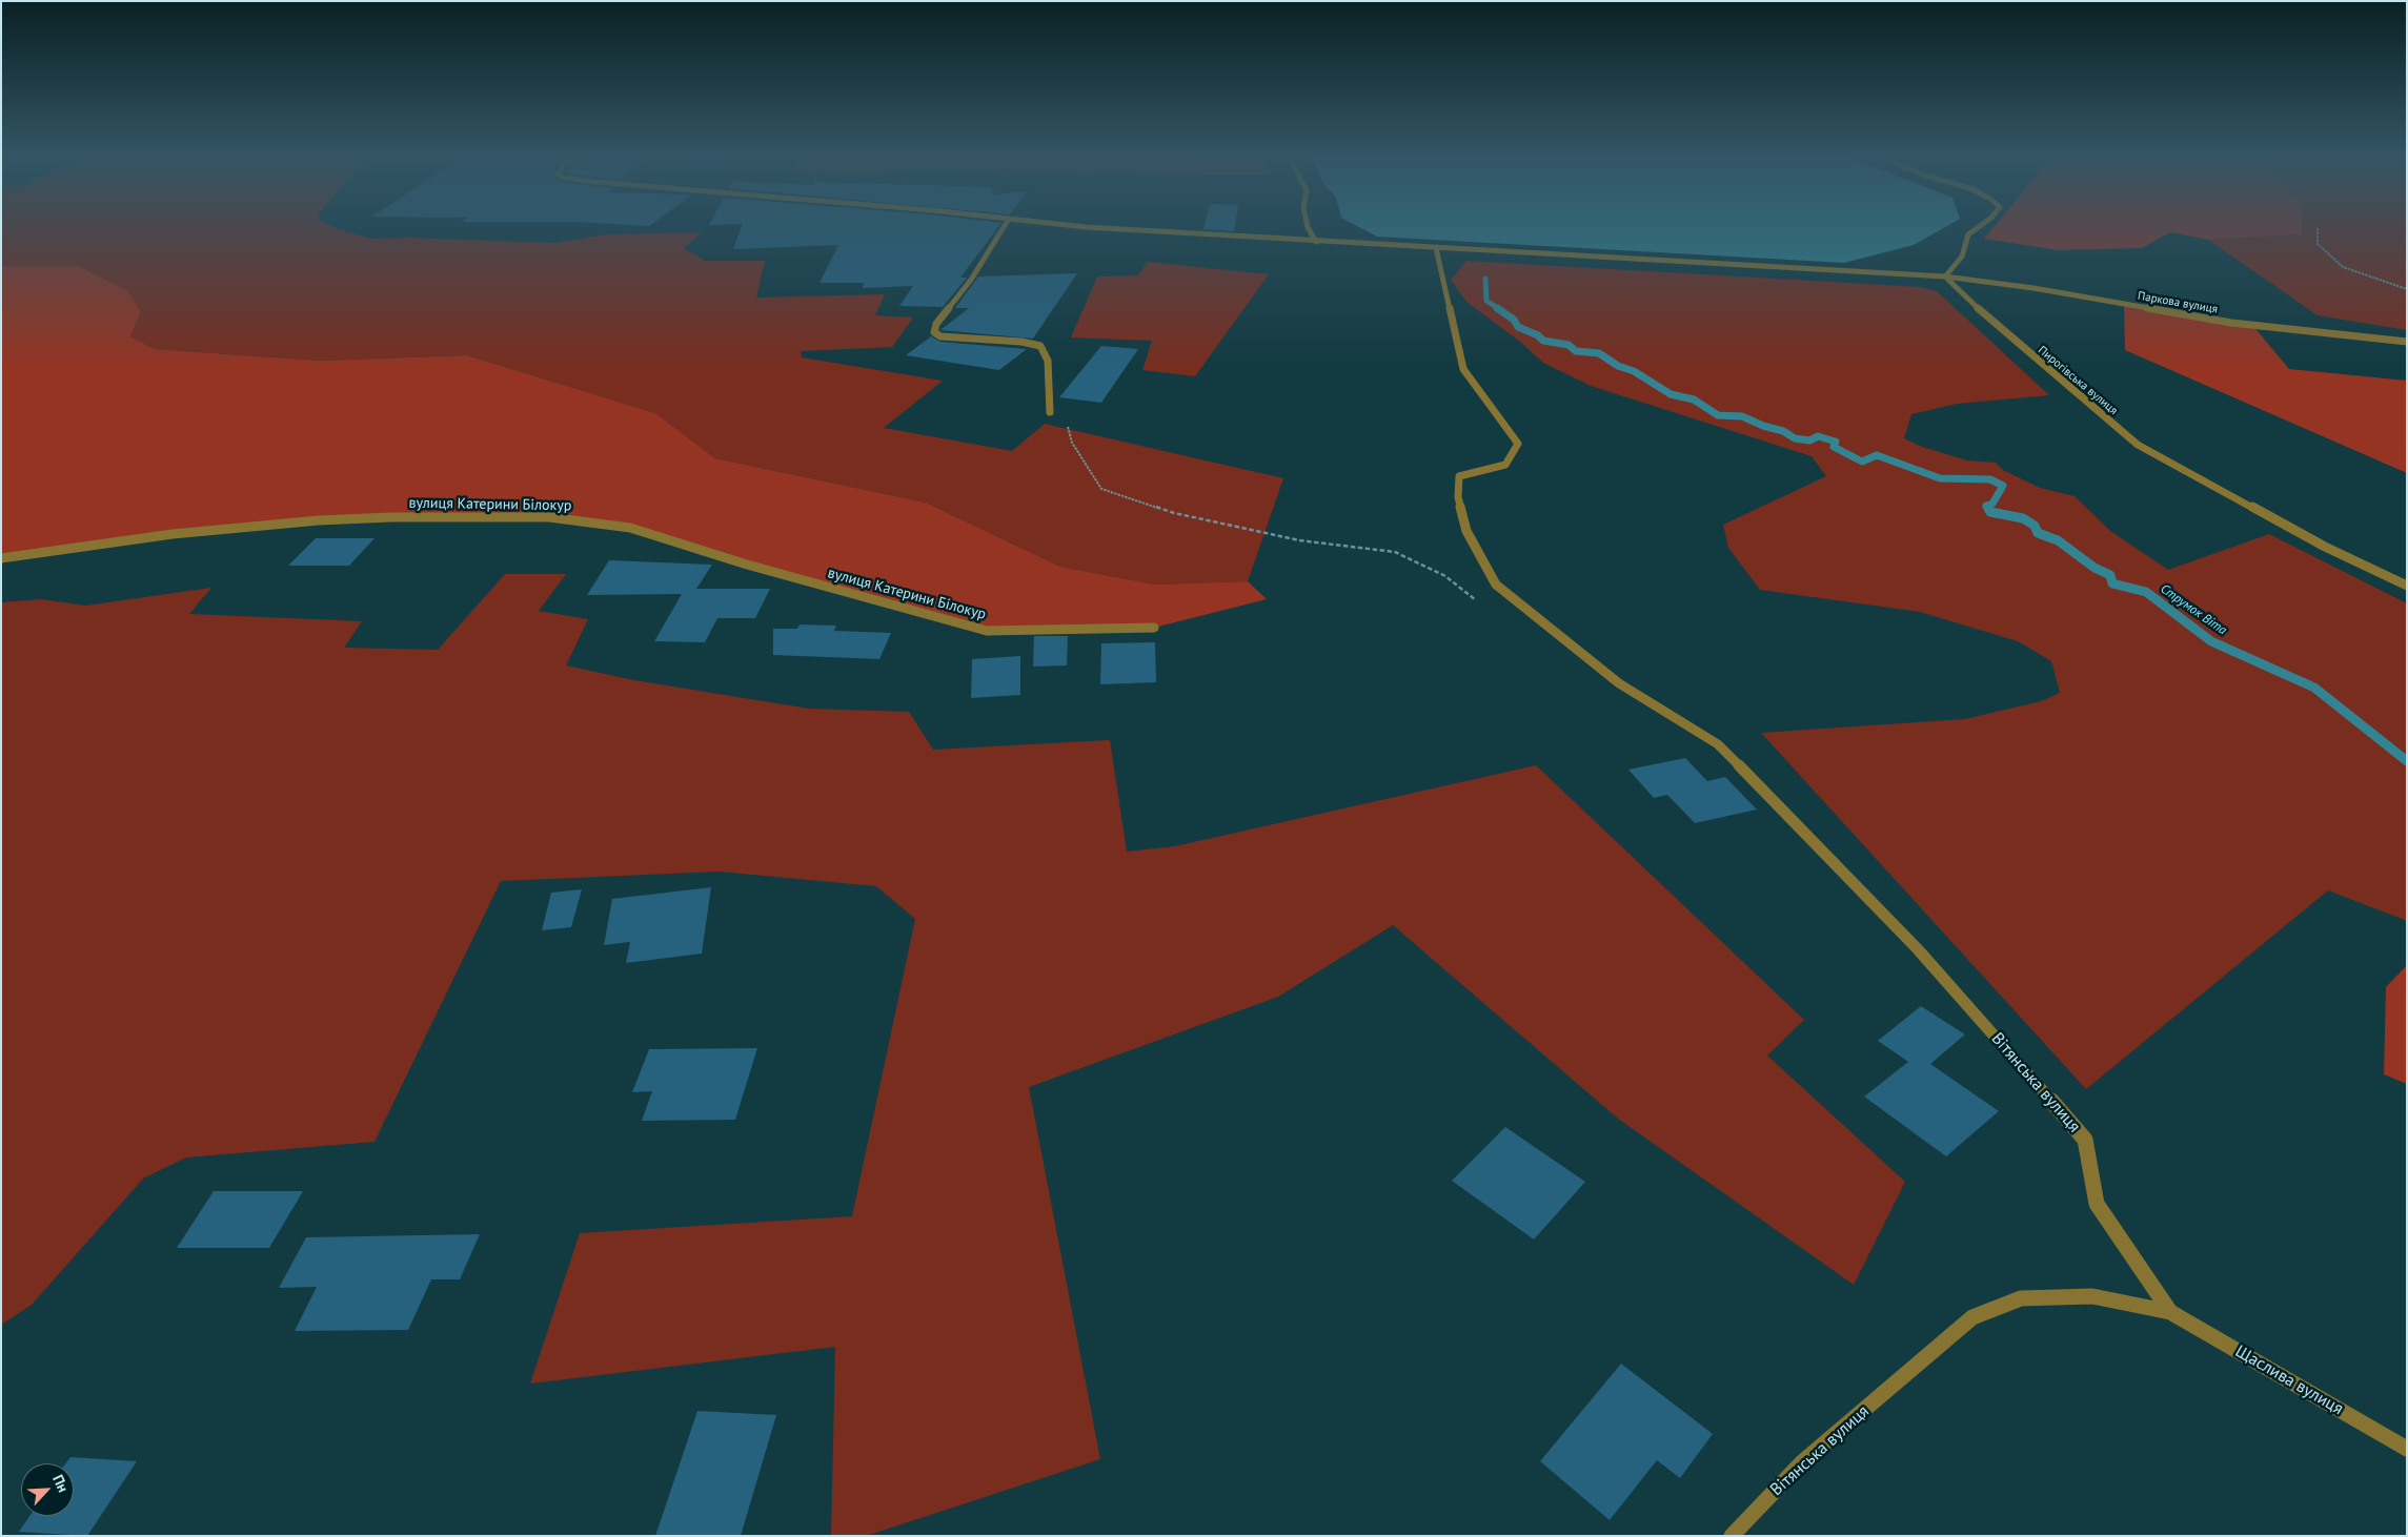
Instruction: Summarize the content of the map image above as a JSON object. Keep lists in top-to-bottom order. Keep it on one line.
{"streets":{"street":["Паркова вулиця","Пирогівська вулиця","вулиця Катерини Білокур","Вітянська вулиця","Щаслива вулиця"]},"crossings":[["Паркова вулиця","Пирогівська вулиця"],["Паркова вулиця","Вітянська вулиця"],["Вітянська вулиця","Щаслива вулиця"]],"water":["Струмок Віта"],"north":"top right"}
